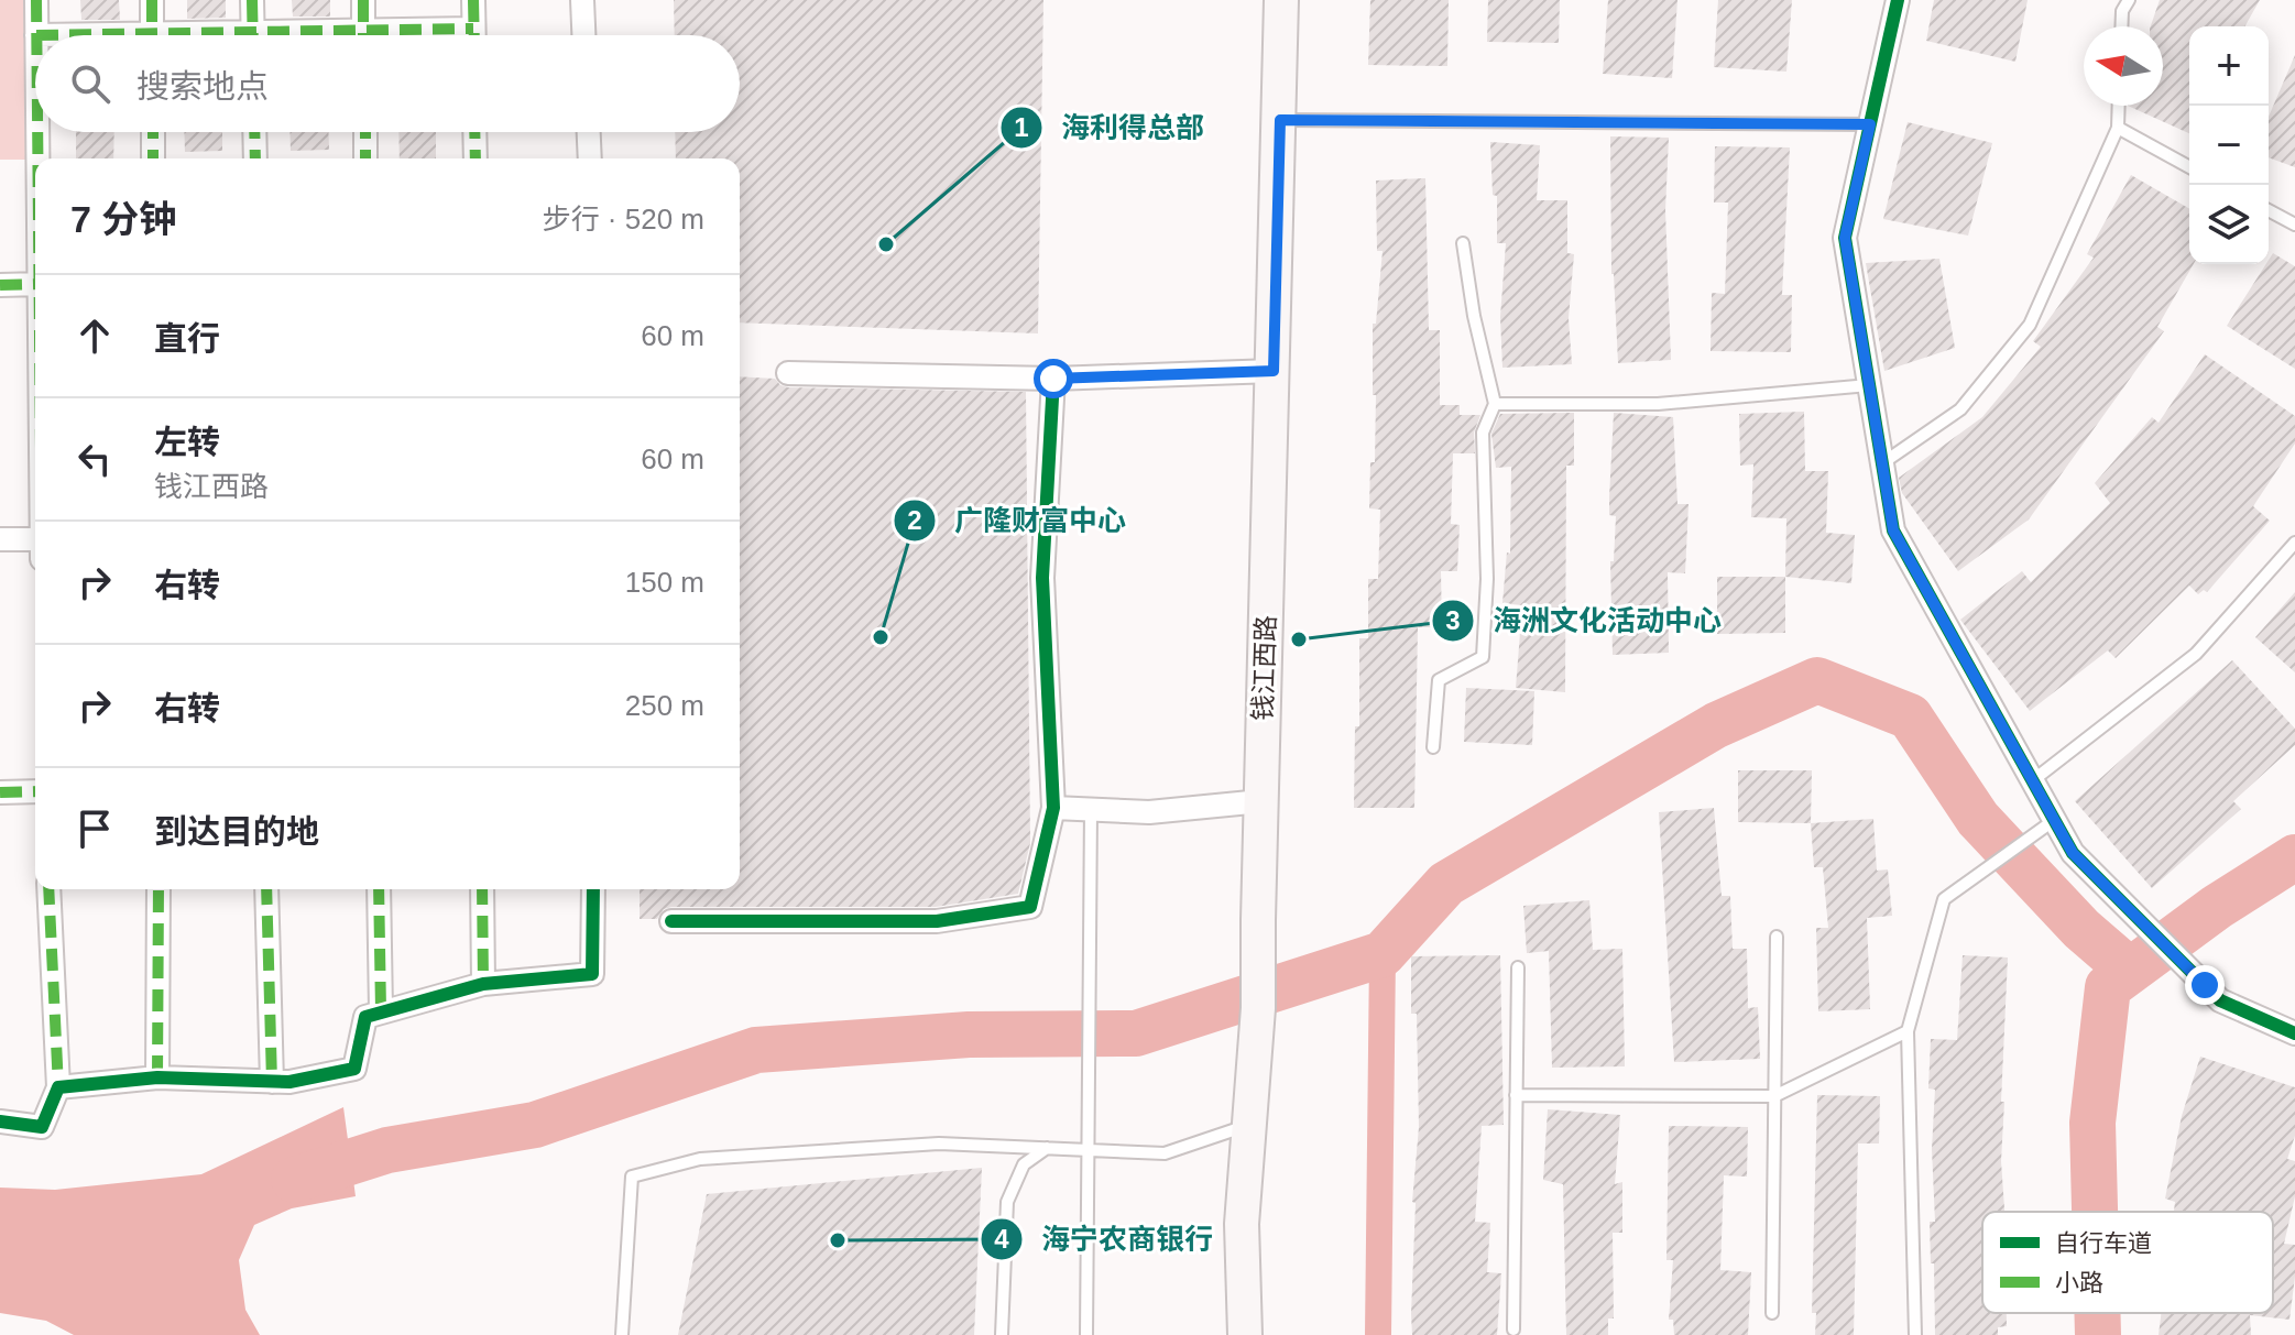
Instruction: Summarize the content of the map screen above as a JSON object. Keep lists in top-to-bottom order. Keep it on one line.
{"streets":{"main road":["钱江西路"]},"places":["海利得总部","广隆财富中心","海洲文化活动中心","海宁农商银行"],"legend":["自行车道","小路"],"north":"left","page":{"map_buttons":["+","−"],"search":"搜索地点","heading":["7 分钟","步行 · 520 m"],"list":[["直行","60 m"],["左转","钱江西路","60 m"],["右转","150 m"],["右转","250 m"],"到达目的地"]}}
